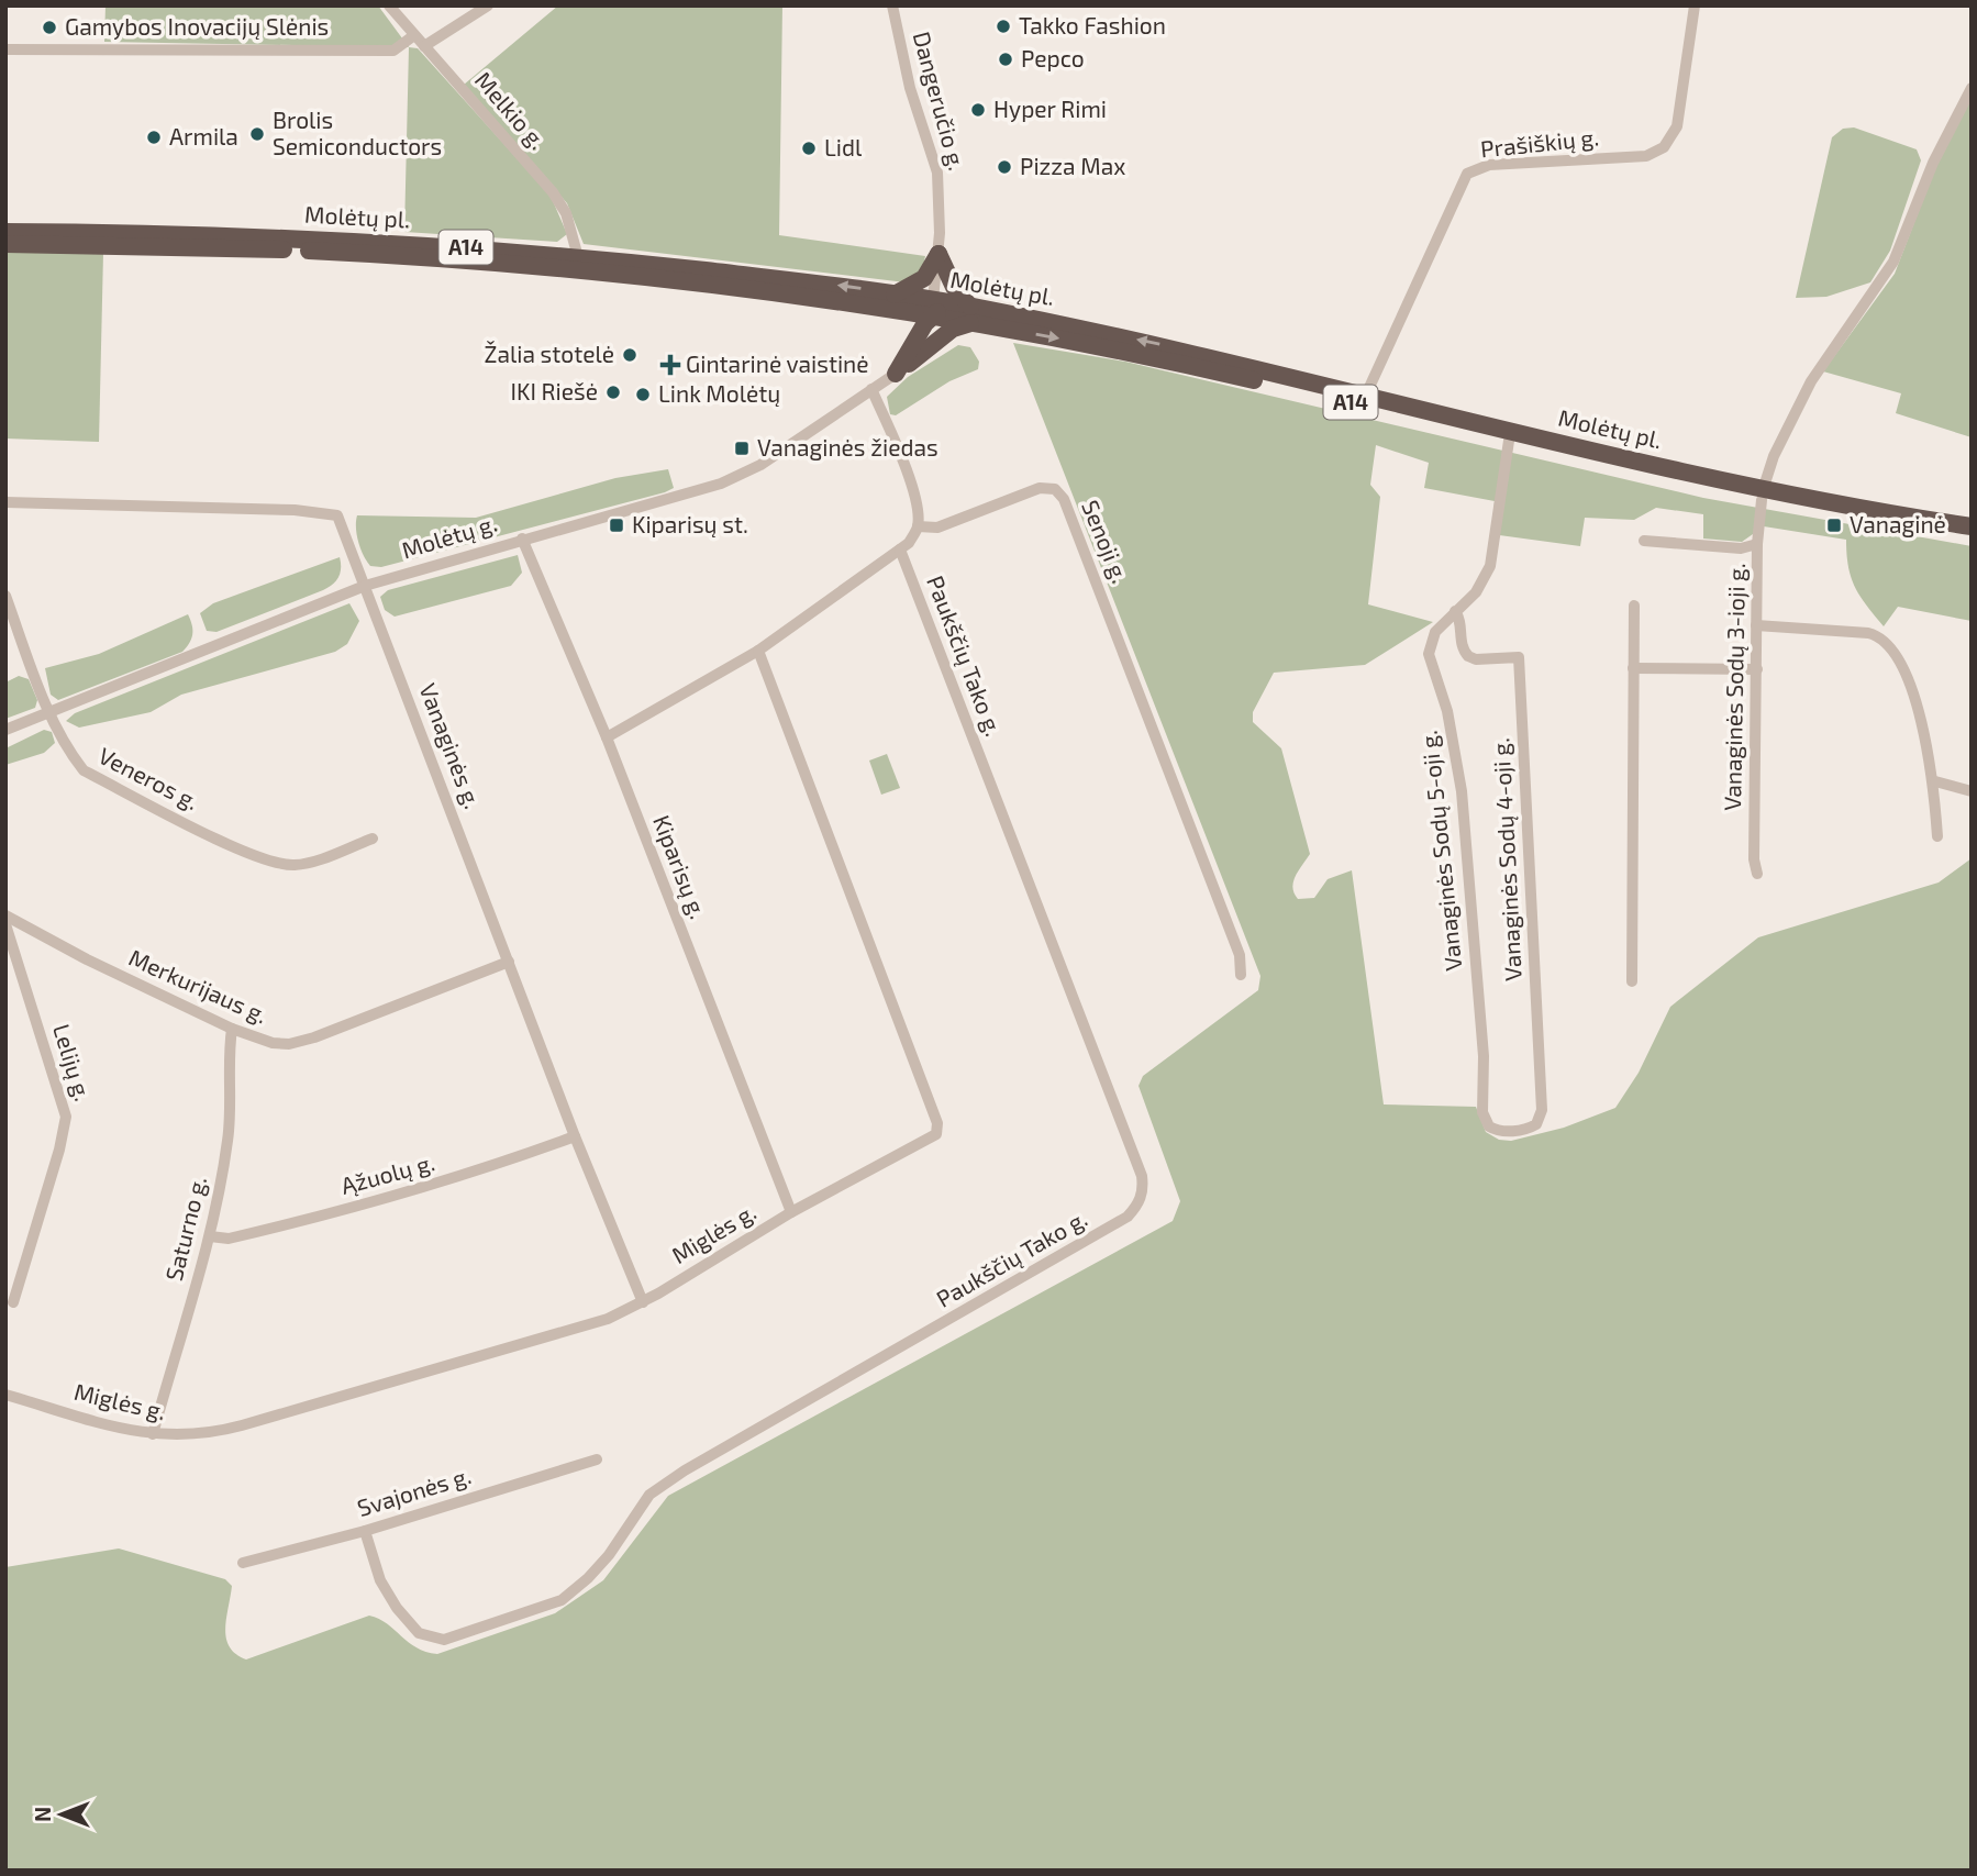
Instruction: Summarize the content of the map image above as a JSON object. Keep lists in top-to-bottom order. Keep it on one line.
{"streets":{"highway":["Molėtų pl.","A14"],"street":["Dangeručio g.","Melkio g.","Prašiškių g.","Molėtų g.","Senoji g.","Paukščių Tako g.","Vanaginės Sodų 3-ioji g.","Vanaginės g.","Veneros g.","Vanaginės Sodų 5-oji g.","Vanaginės Sodų 4-oji g.","Kiparisų g.","Merkurijaus g.","Lelijų g.","Ąžuolų g.","Saturno g.","Miglės g.","Svajonės g."]},"crossings":[["Dangeručio g.","Molėtų pl."],["Melkio g.","Molėtų pl."],["Prašiškių g.","Molėtų pl."],["Molėtų pl.","Vanaginės Sodų 3-ioji g."],["Molėtų pl.","Vanaginės Sodų 5-oji g."],["Molėtų g.","Vanaginės g."],["Molėtų g.","Veneros g."],["Molėtų g.","Kiparisų g."],["Paukščių Tako g.","Svajonės g."],["Vanaginės g.","Merkurijaus g."],["Vanaginės g.","Ąžuolų g."],["Vanaginės g.","Miglės g."],["Vanaginės Sodų 5-oji g.","Vanaginės Sodų 4-oji g."],["Kiparisų g.","Miglės g."],["Merkurijaus g.","Saturno g."],["Ąžuolų g.","Saturno g."],["Saturno g.","Miglės g."]],"places":{"other":["Takko Fashion","Gamybos Inovacijų Slėnis","Pepco","Hyper Rimi","Brolis Semiconductors","Armila","Lidl","Pizza Max","Žalia stotelė","IKI Riešė","Link Molėtų"],"health":["Gintarinė vaistinė"],"transit":["Vanaginės žiedas","Kiparisų st.","Vanaginė"]},"north":"left"}
